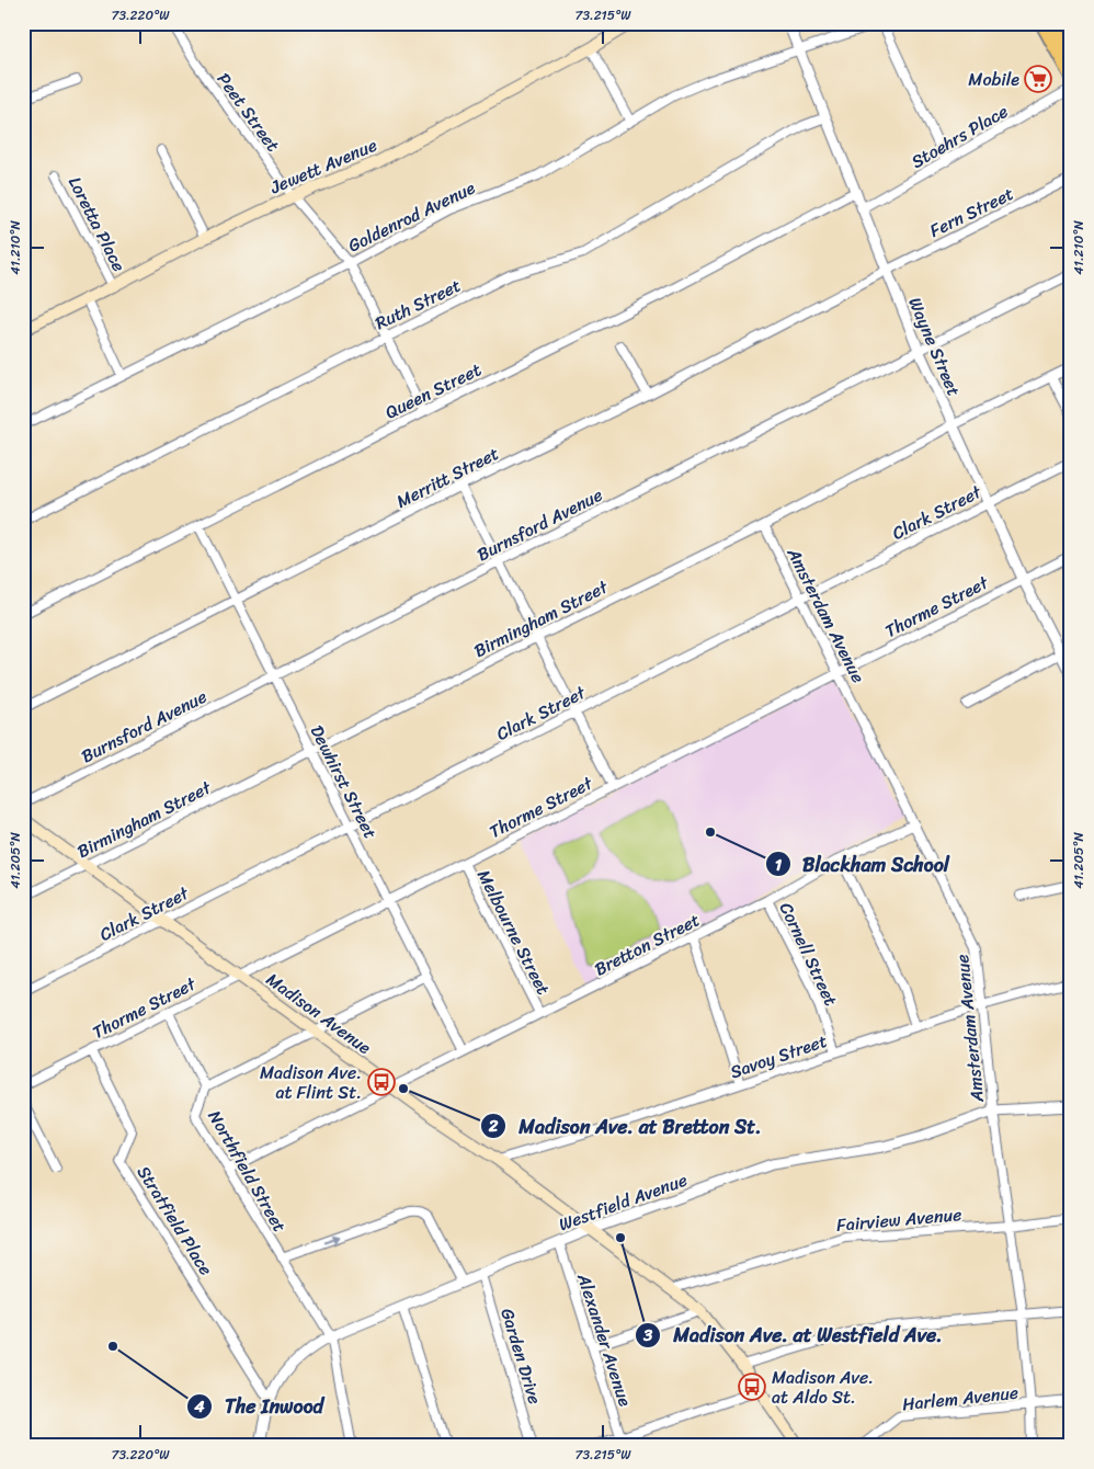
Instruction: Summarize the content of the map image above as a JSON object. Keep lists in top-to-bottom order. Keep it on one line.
{"streets":{"main road":["Jewett Avenue","Madison Avenue"],"street":["Peet Street","Stoehrs Place","Fern Street","Goldenrod Avenue","Loretta Place","Ruth Street","Wayne Street","Queen Street","Merritt Street","Clark Street","Burnsford Avenue","Thorme Street","Amsterdam Avenue","Birmingham Street","Dewhirst Street","Melbourne Street","Bretton Street","Cornell Street","Savoy Street","Northfield Street","Westfield Avenue","Fairview Avenue","Stratfield Place","Alexander Avenue","Garden Drive","Harlem Avenue"]},"crossings":[["Peet Street","Jewett Avenue"],["Peet Street","Goldenrod Avenue"],["Peet Street","Ruth Street"],["Peet Street","Queen Street"],["Stoehrs Place","Wayne Street"],["Jewett Avenue","Loretta Place"],["Fern Street","Wayne Street"],["Fern Street","Merritt Street"],["Goldenrod Avenue","Wayne Street"],["Ruth Street","Wayne Street"],["Wayne Street","Queen Street"],["Wayne Street","Merritt Street"],["Wayne Street","Clark Street"],["Wayne Street","Burnsford Avenue"],["Wayne Street","Thorme Street"],["Wayne Street","Birmingham Street"],["Queen Street","Dewhirst Street"],["Merritt Street","Dewhirst Street"],["Clark Street","Amsterdam Avenue"],["Clark Street","Dewhirst Street"],["Clark Street","Madison Avenue"],["Burnsford Avenue","Dewhirst Street"],["Thorme Street","Amsterdam Avenue"],["Thorme Street","Dewhirst Street"],["Thorme Street","Melbourne Street"],["Thorme Street","Madison Avenue"],["Thorme Street","Northfield Street"],["Thorme Street","Stratfield Place"],["Amsterdam Avenue","Birmingham Street"],["Amsterdam Avenue","Bretton Street"],["Amsterdam Avenue","Savoy Street"],["Amsterdam Avenue","Westfield Avenue"],["Amsterdam Avenue","Fairview Avenue"],["Amsterdam Avenue","Harlem Avenue"],["Birmingham Street","Dewhirst Street"],["Birmingham Street","Madison Avenue"],["Dewhirst Street","Bretton Street"],["Melbourne Street","Bretton Street"],["Bretton Street","Cornell Street"],["Bretton Street","Madison Avenue"],["Bretton Street","Northfield Street"],["Cornell Street","Savoy Street"],["Madison Avenue","Savoy Street"],["Madison Avenue","Westfield Avenue"],["Madison Avenue","Fairview Avenue"],["Northfield Street","Westfield Avenue"],["Westfield Avenue","Stratfield Place"],["Westfield Avenue","Alexander Avenue"],["Westfield Avenue","Garden Drive"]],"places":{"supermarket":["Mobile"],"other":["Blackham School","Madison Ave. at Bretton St.","Madison Ave. at Westfield Ave.","The Inwood"],"bus stop":["Madison Ave. at Flint St.","Madison Ave. at Aldo St."]},"coordinates":["73.220°W","73.215°W","41.210°N","41.205°N"]}
